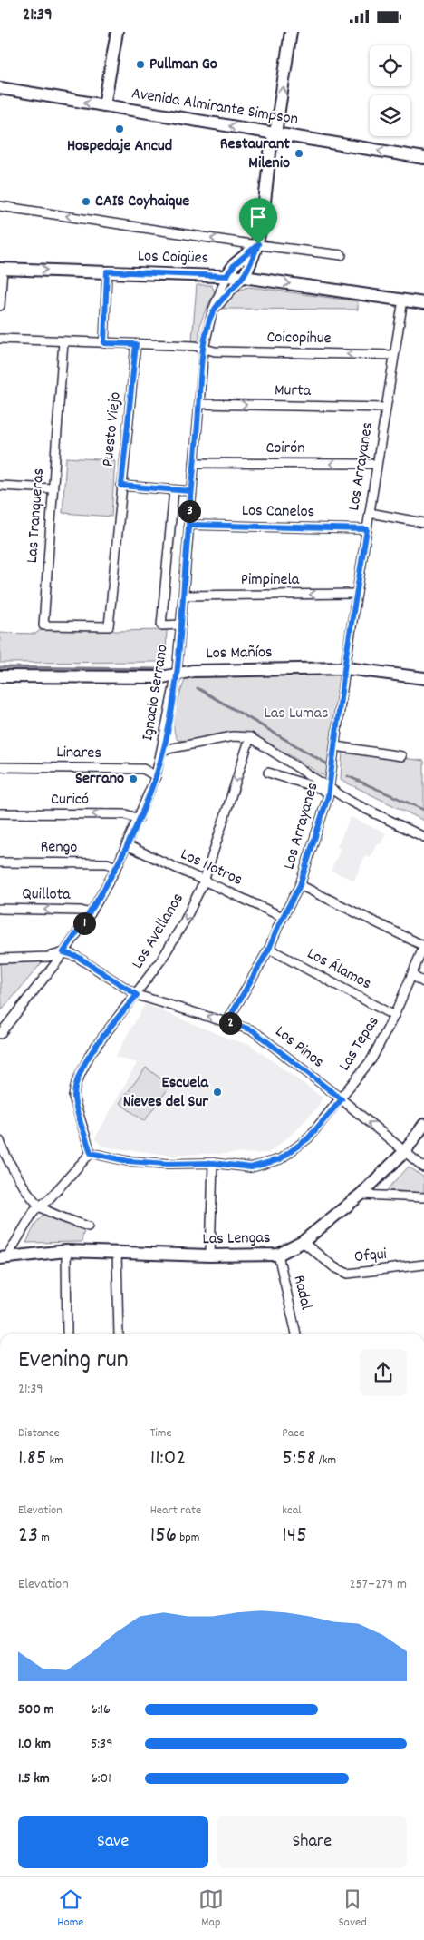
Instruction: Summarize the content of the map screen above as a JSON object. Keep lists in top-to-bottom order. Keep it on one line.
{"streets":{"street":["Avenida Almirante Simpson","Los Coigües","Coicopihue","Murta","Puesto Viejo","Coirón","Los Arrayanes","Los Canelos","Las Tranqueras","Pimpinela","Los Mañíos","Ignacio Serrano","Linares","Curicó","Rengo","Los Notros","Quillota","Los Avellanos","Los Álamos","Las Tepas","Los Pinos","Las Lengas","Ofqui","Radal"]},"crossings":[["Avenida Almirante Simpson","Ignacio Serrano"],["Los Coigües","Los Arrayanes"],["Los Coigües","Ignacio Serrano"],["Coicopihue","Puesto Viejo"],["Coicopihue","Los Arrayanes"],["Coicopihue","Las Tranqueras"],["Coicopihue","Ignacio Serrano"],["Murta","Los Arrayanes"],["Murta","Ignacio Serrano"],["Puesto Viejo","Las Tranqueras"],["Coirón","Los Arrayanes"],["Coirón","Ignacio Serrano"],["Los Arrayanes","Los Canelos"],["Los Arrayanes","Pimpinela"],["Los Arrayanes","Los Mañíos"],["Los Arrayanes","Los Notros"],["Los Arrayanes","Los Álamos"],["Los Arrayanes","Los Pinos"],["Los Canelos","Ignacio Serrano"],["Pimpinela","Ignacio Serrano"],["Los Mañíos","Ignacio Serrano"],["Ignacio Serrano","Linares"],["Ignacio Serrano","Curicó"],["Ignacio Serrano","Rengo"],["Ignacio Serrano","Los Notros"],["Ignacio Serrano","Quillota"],["Ignacio Serrano","Los Pinos"],["Los Notros","Los Avellanos"],["Los Avellanos","Las Tepas"],["Los Avellanos","Los Pinos"],["Los Álamos","Las Tepas"],["Las Tepas","Los Pinos"],["Los Pinos","Las Lengas"],["Las Lengas","Ofqui"],["Las Lengas","Radal"]],"one_way":["Avenida Almirante Simpson","Coicopihue","Murta","Coirón","Pimpinela","Curicó","Los Avellanos","Los Pinos"],"parks":["Las Lumas"],"places":["Pullman Go","Hospedaje Ancud","Restaurant Milenio","CAIS Coyhaique","Serrano","Escuela Nieves del Sur"],"page":{"status":"21:39","pins":["3","1","2"],"heading":["Evening run","21:39"],"stats":[["Distance","1.85 km"],["Time","11:02"],["Pace","5:58 /km"],["Elevation","23 m"],["Heart rate","156 bpm"],["kcal","145"]],"chart":["Elevation","257–279 m"],"list":[{"name":"500 m","note":"6:16"},{"name":"1.0 km","note":"5:39"},{"name":"1.5 km","note":"6:01"}],"buttons":["Save","Share"],"tabs":["Home","Map","Saved"]}}
